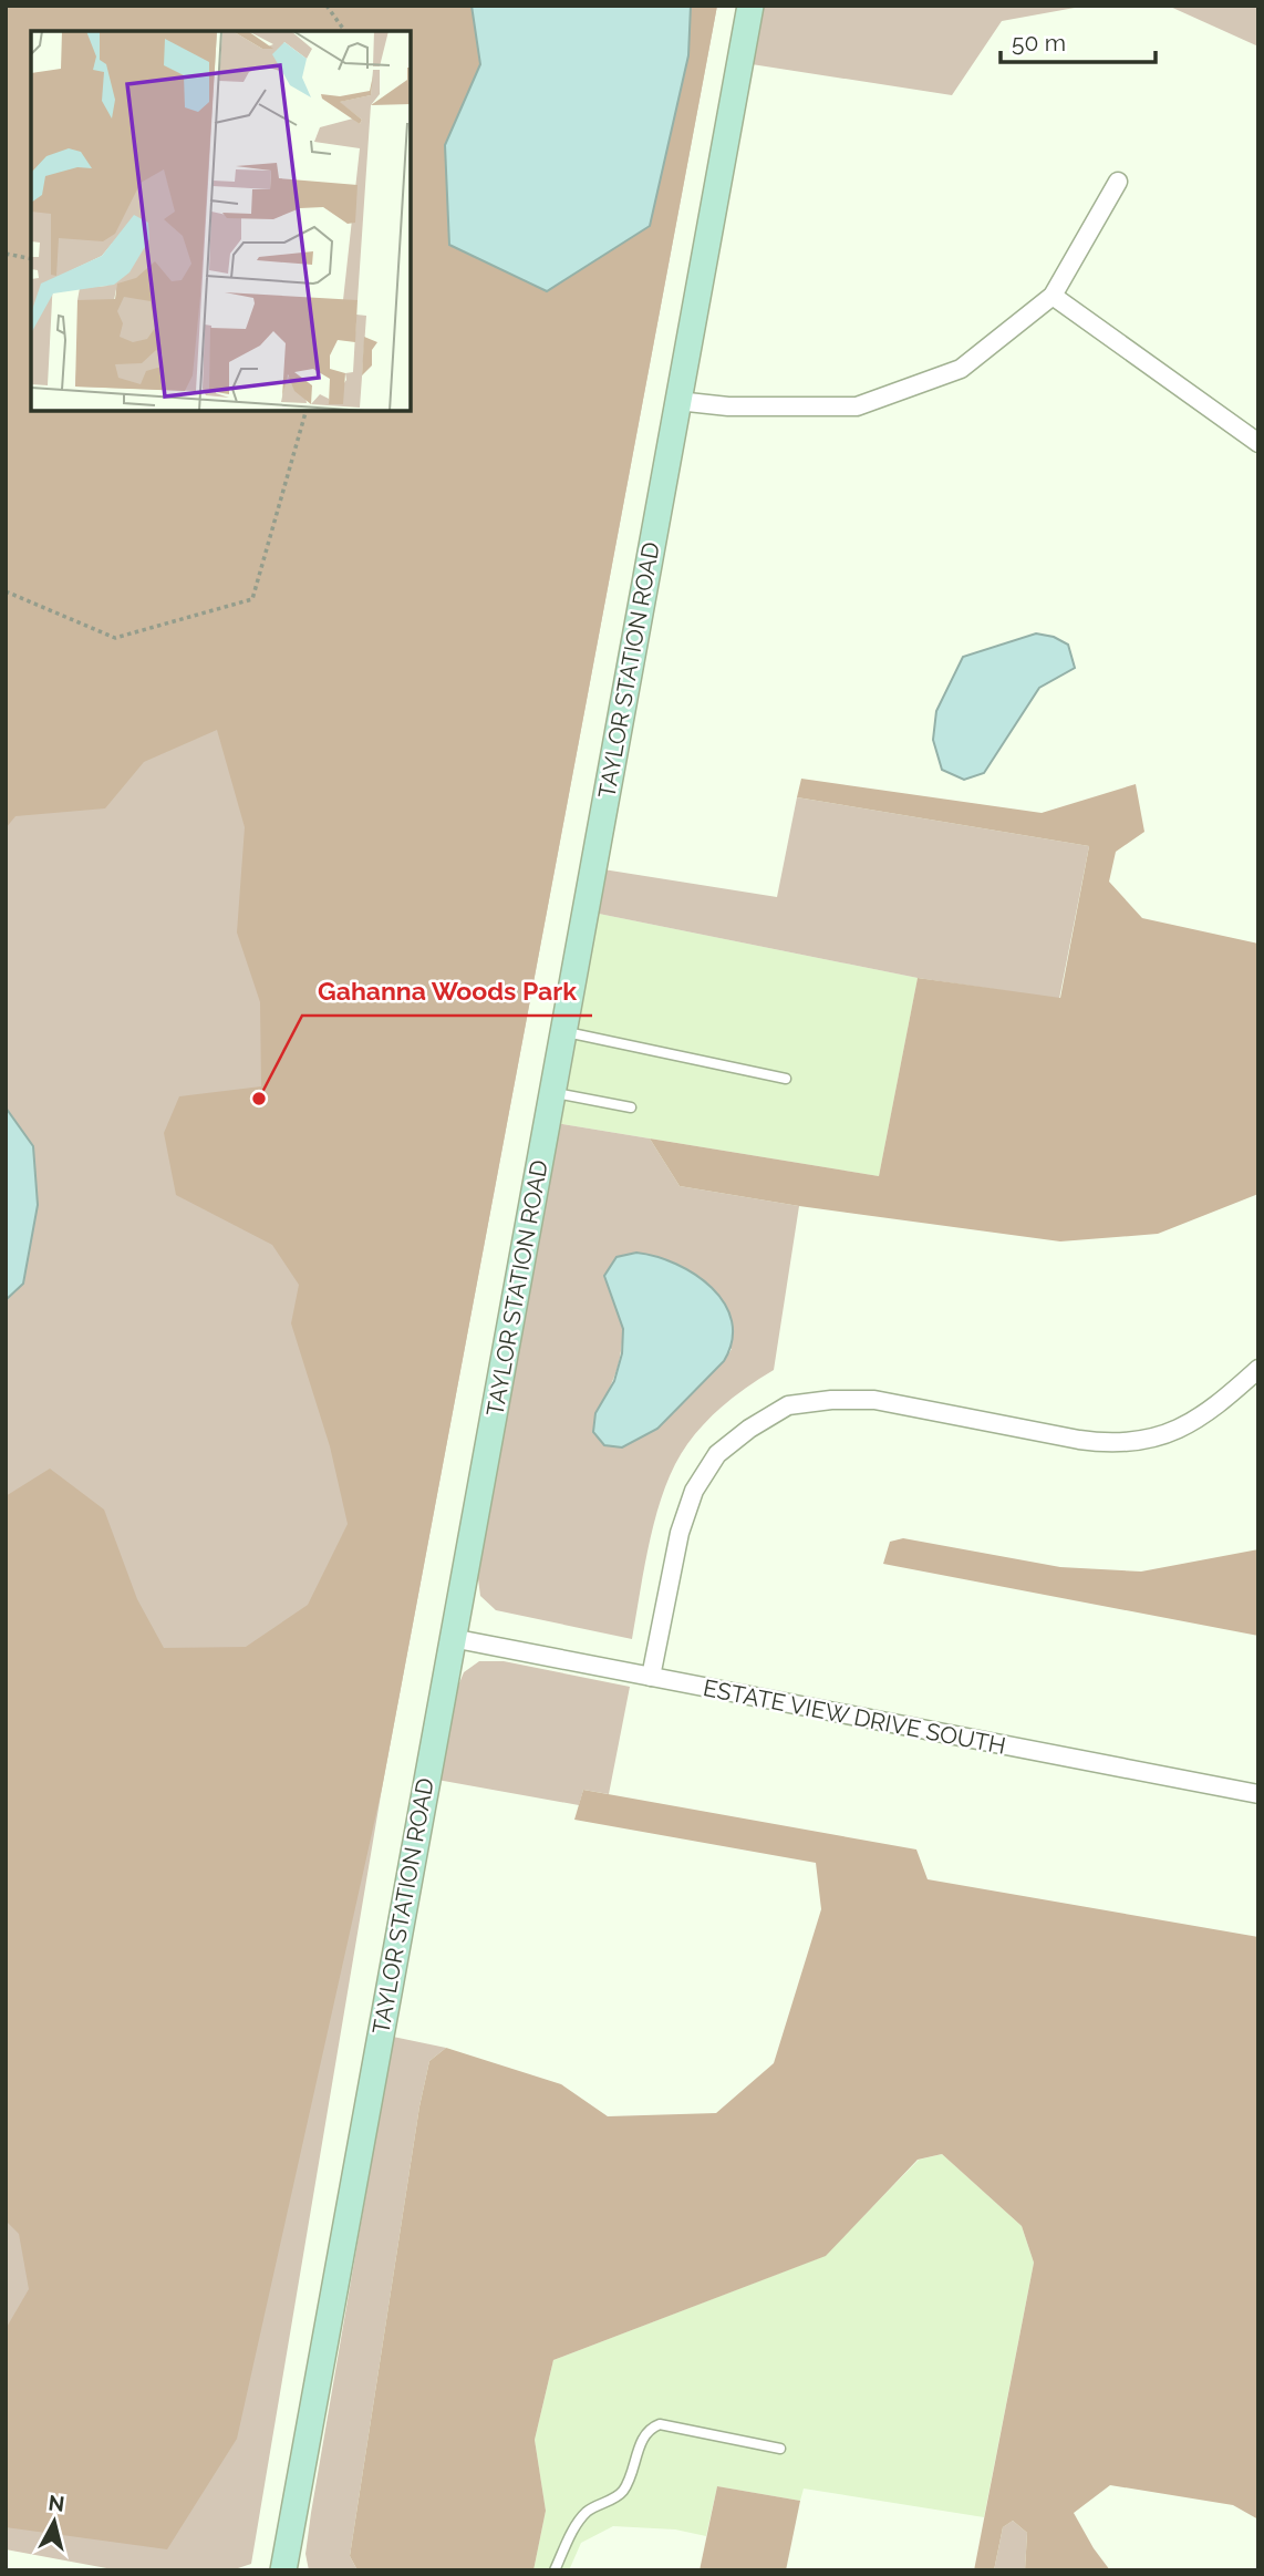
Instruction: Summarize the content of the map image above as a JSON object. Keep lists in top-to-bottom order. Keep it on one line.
{"streets":{"main road":["TAYLOR STATION ROAD"],"street":["ESTATE VIEW DRIVE SOUTH"]},"crossings":[["TAYLOR STATION ROAD","ESTATE VIEW DRIVE SOUTH"]],"places":["Gahanna Woods Park"],"scale_bar":"50 m","north":"top"}
